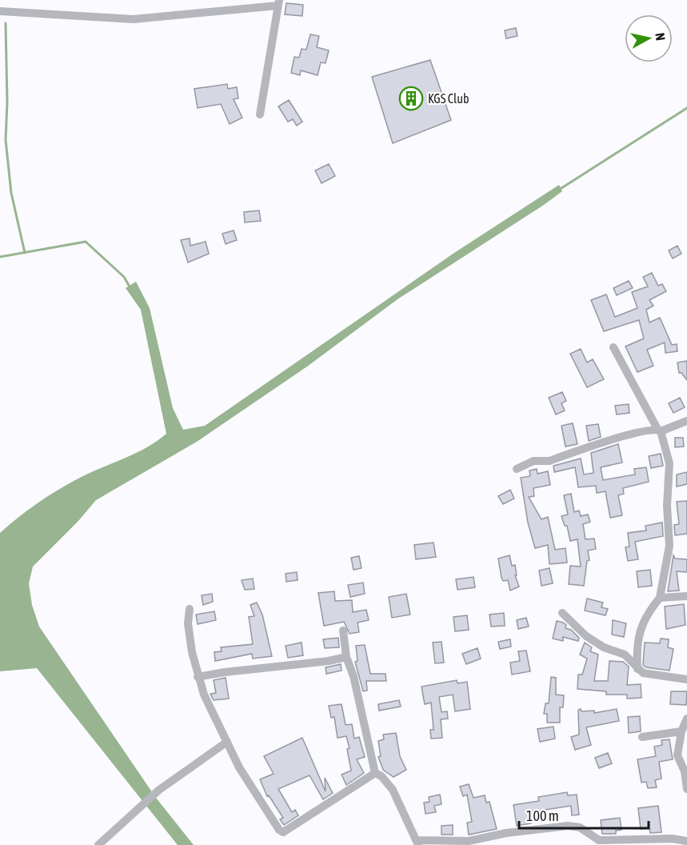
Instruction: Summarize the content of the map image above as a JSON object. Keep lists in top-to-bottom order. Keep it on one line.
{"places":{"building":["KGS Club"]},"scale_bar":"100 m","north":"right"}
